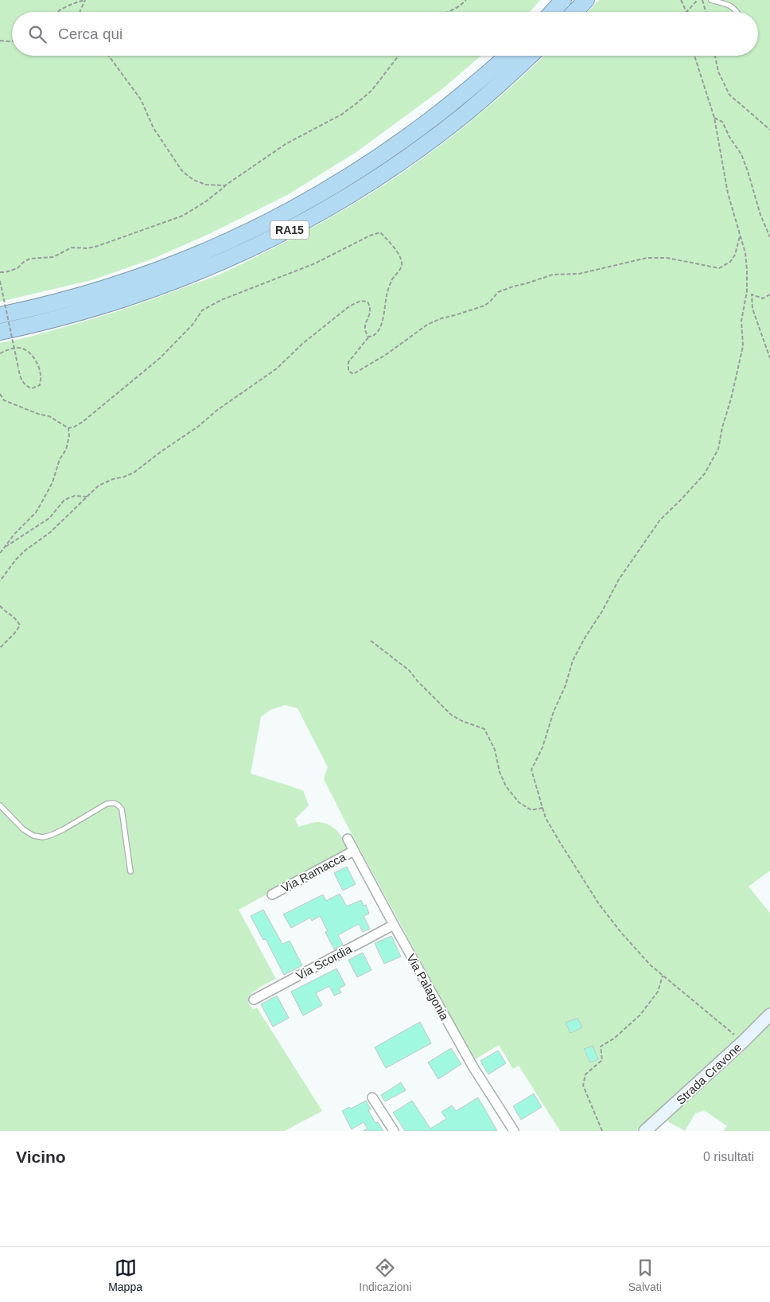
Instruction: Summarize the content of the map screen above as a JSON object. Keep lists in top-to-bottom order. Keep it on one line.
{"streets":{"highway":["RA15"],"street":["Via Ramacca","Via Scordia","Via Palagonia","Strada Cravone"]},"crossings":[["Via Ramacca","Via Palagonia"],["Via Scordia","Via Palagonia"]],"page":{"search":"Cerca qui","heading":["Vicino","0 risultati"],"nav":["Mappa","Indicazioni","Salvati"]}}
